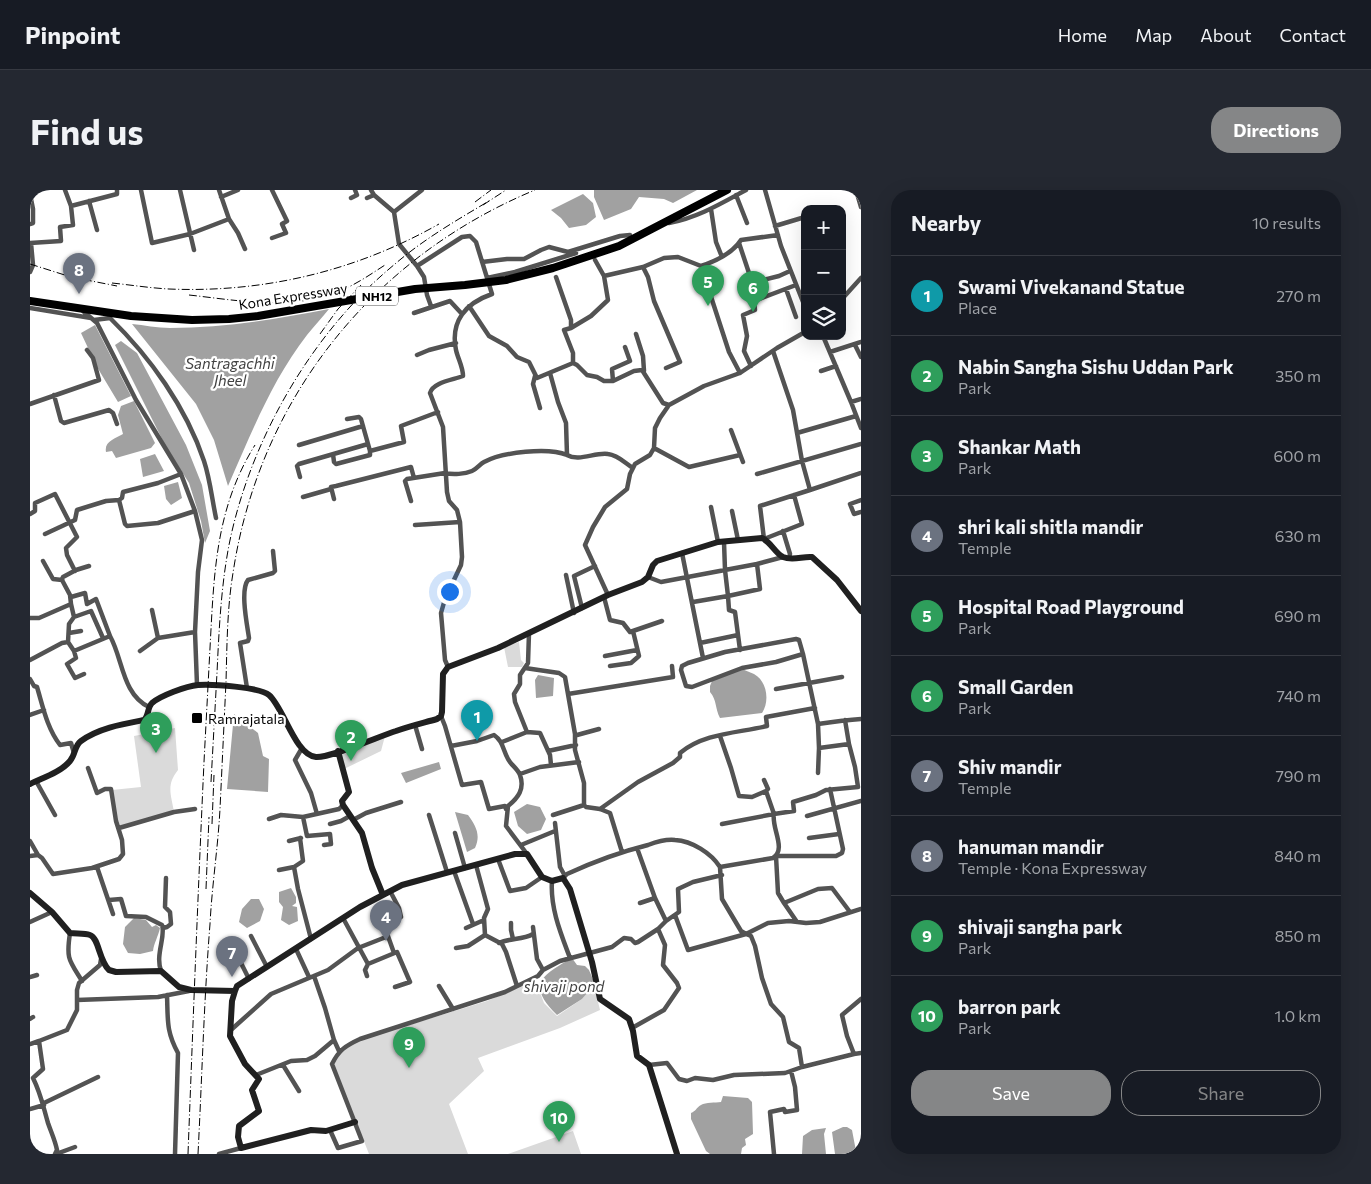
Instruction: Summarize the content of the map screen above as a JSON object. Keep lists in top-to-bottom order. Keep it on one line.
{"streets":{"highway":["Kona Expressway","NH12"]},"water":["Santragachhi Jheel","shivaji pond"],"places":{"transit":["Ramrajatala"]},"page":{"header":"Pinpoint","nav":["Home","Map","About","Contact"],"buttons":["Directions",["Save","Share"]],"title":"Find us","heading":["Nearby","10 results"],"map_buttons":["+","−"],"pins":["8","5","6","1","3","2","4","7","9","10"],"list":[{"mark":"1","name":"Swami Vivekanand Statue","note":"Place","value":"270 m"},{"mark":"2","name":"Nabin Sangha Sishu Uddan Park","note":"Park","value":"350 m"},{"mark":"3","name":"Shankar Math","note":"Park","value":"600 m"},{"mark":"4","name":"shri kali shitla mandir","note":"Temple","value":"630 m"},{"mark":"5","name":"Hospital Road Playground","note":"Park","value":"690 m"},{"mark":"6","name":"Small Garden","note":"Park","value":"740 m"},{"mark":"7","name":"Shiv mandir","note":"Temple","value":"790 m"},{"mark":"8","name":"hanuman mandir","note":"Temple · Kona Expressway","value":"840 m"},{"mark":"9","name":"shivaji sangha park","note":"Park","value":"850 m"},{"mark":"10","name":"barron park","note":"Park","value":"1.0 km"}]}}
